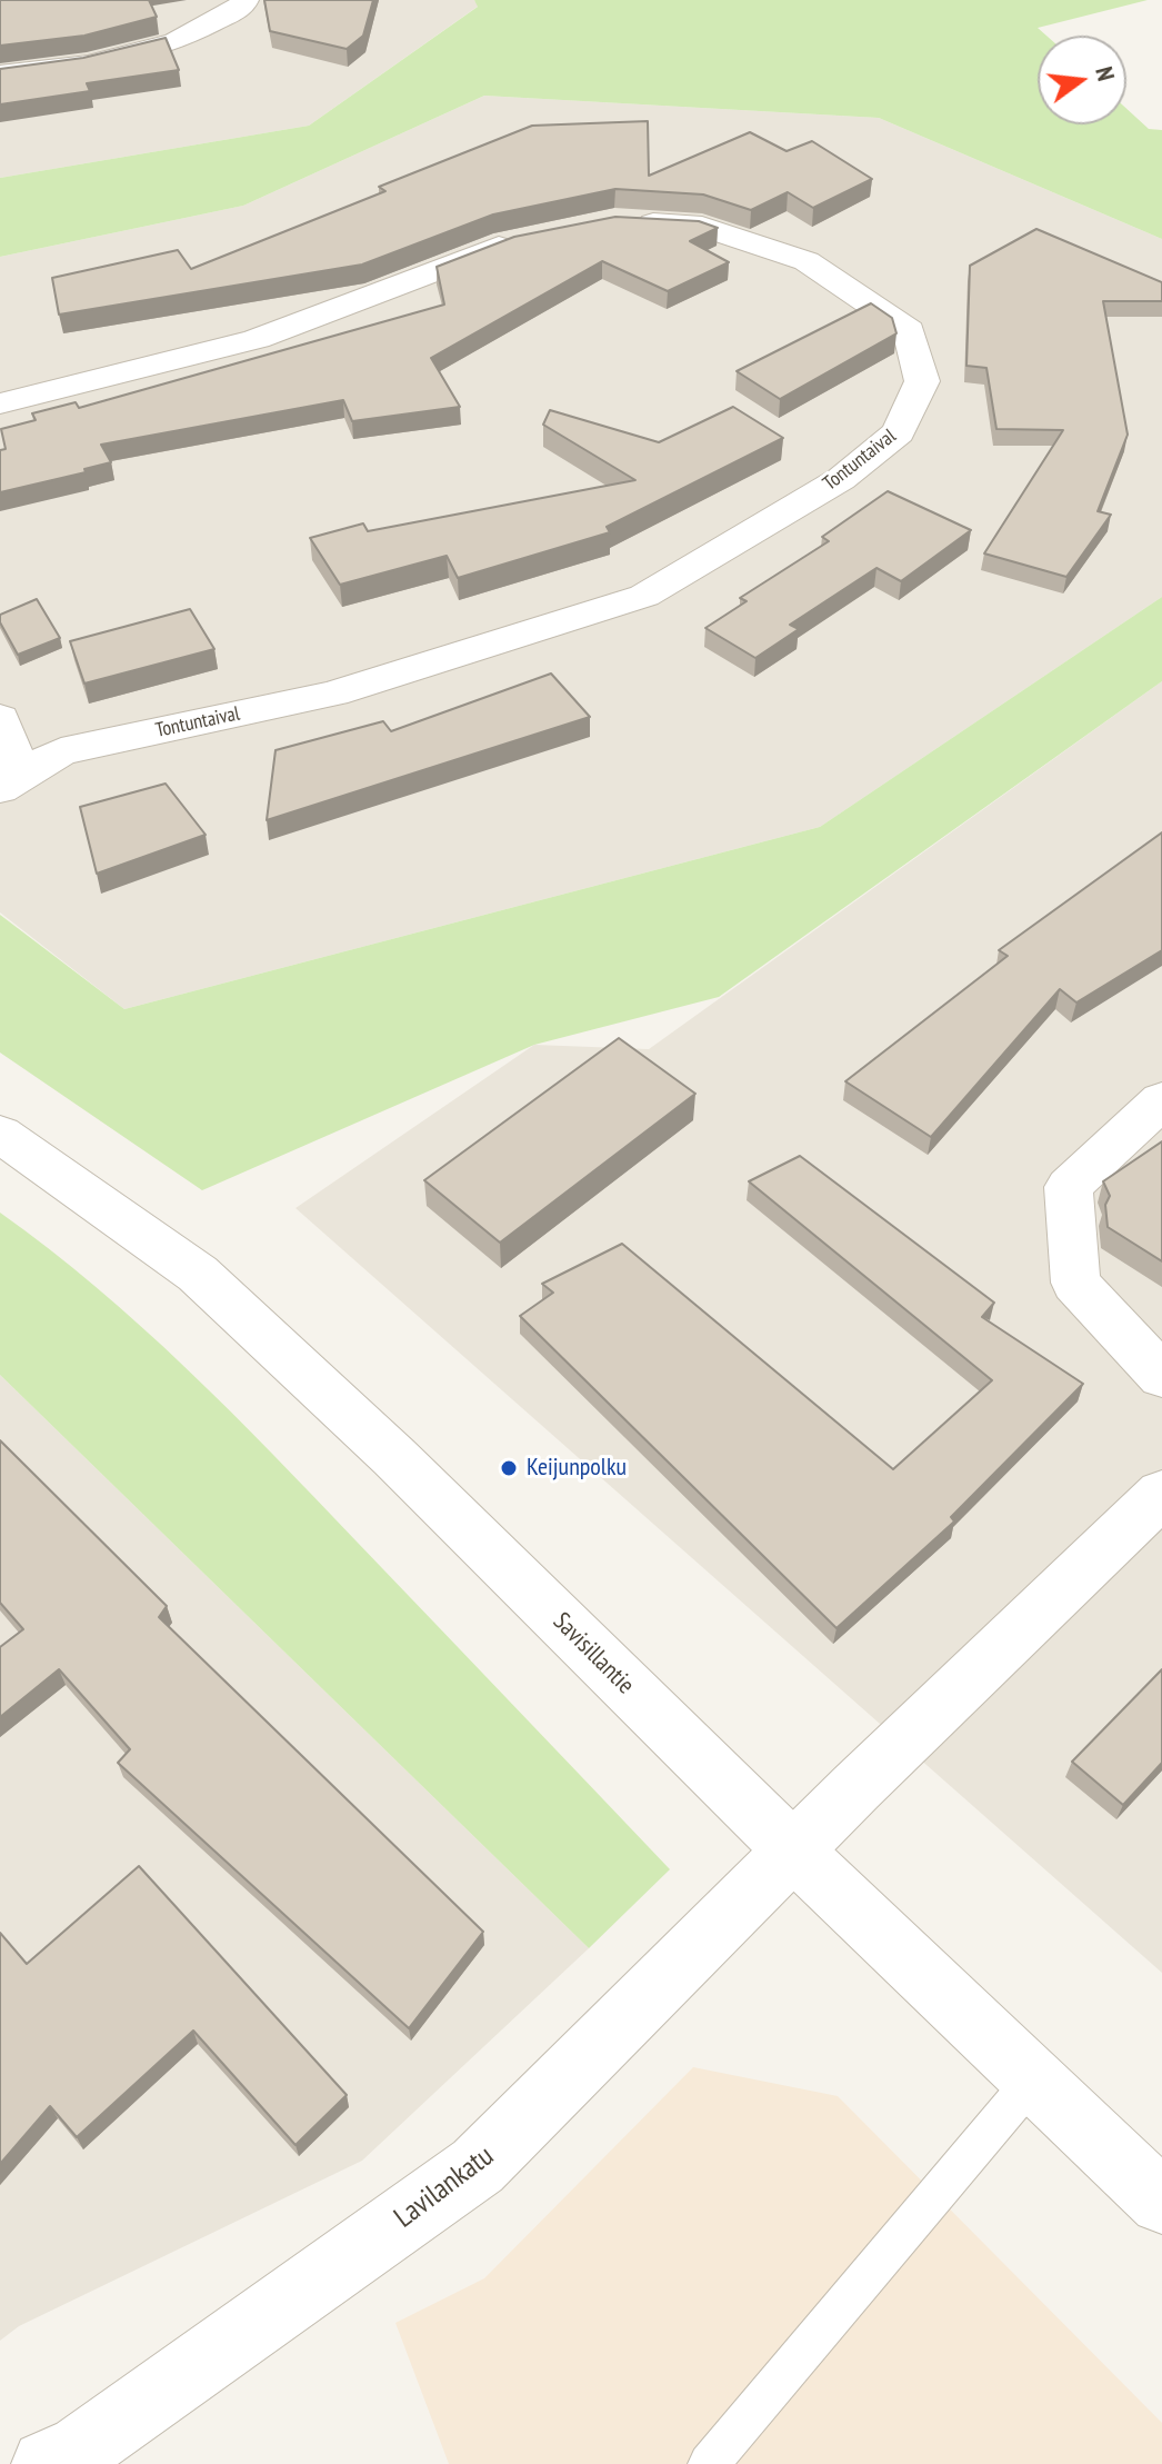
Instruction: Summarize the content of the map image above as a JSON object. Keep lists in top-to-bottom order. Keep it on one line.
{"streets":{"street":["Tontuntaival","Savisillantie","Lavilankatu"]},"crossings":[["Savisillantie","Lavilankatu"]],"places":["Keijunpolku"],"north":"right"}
